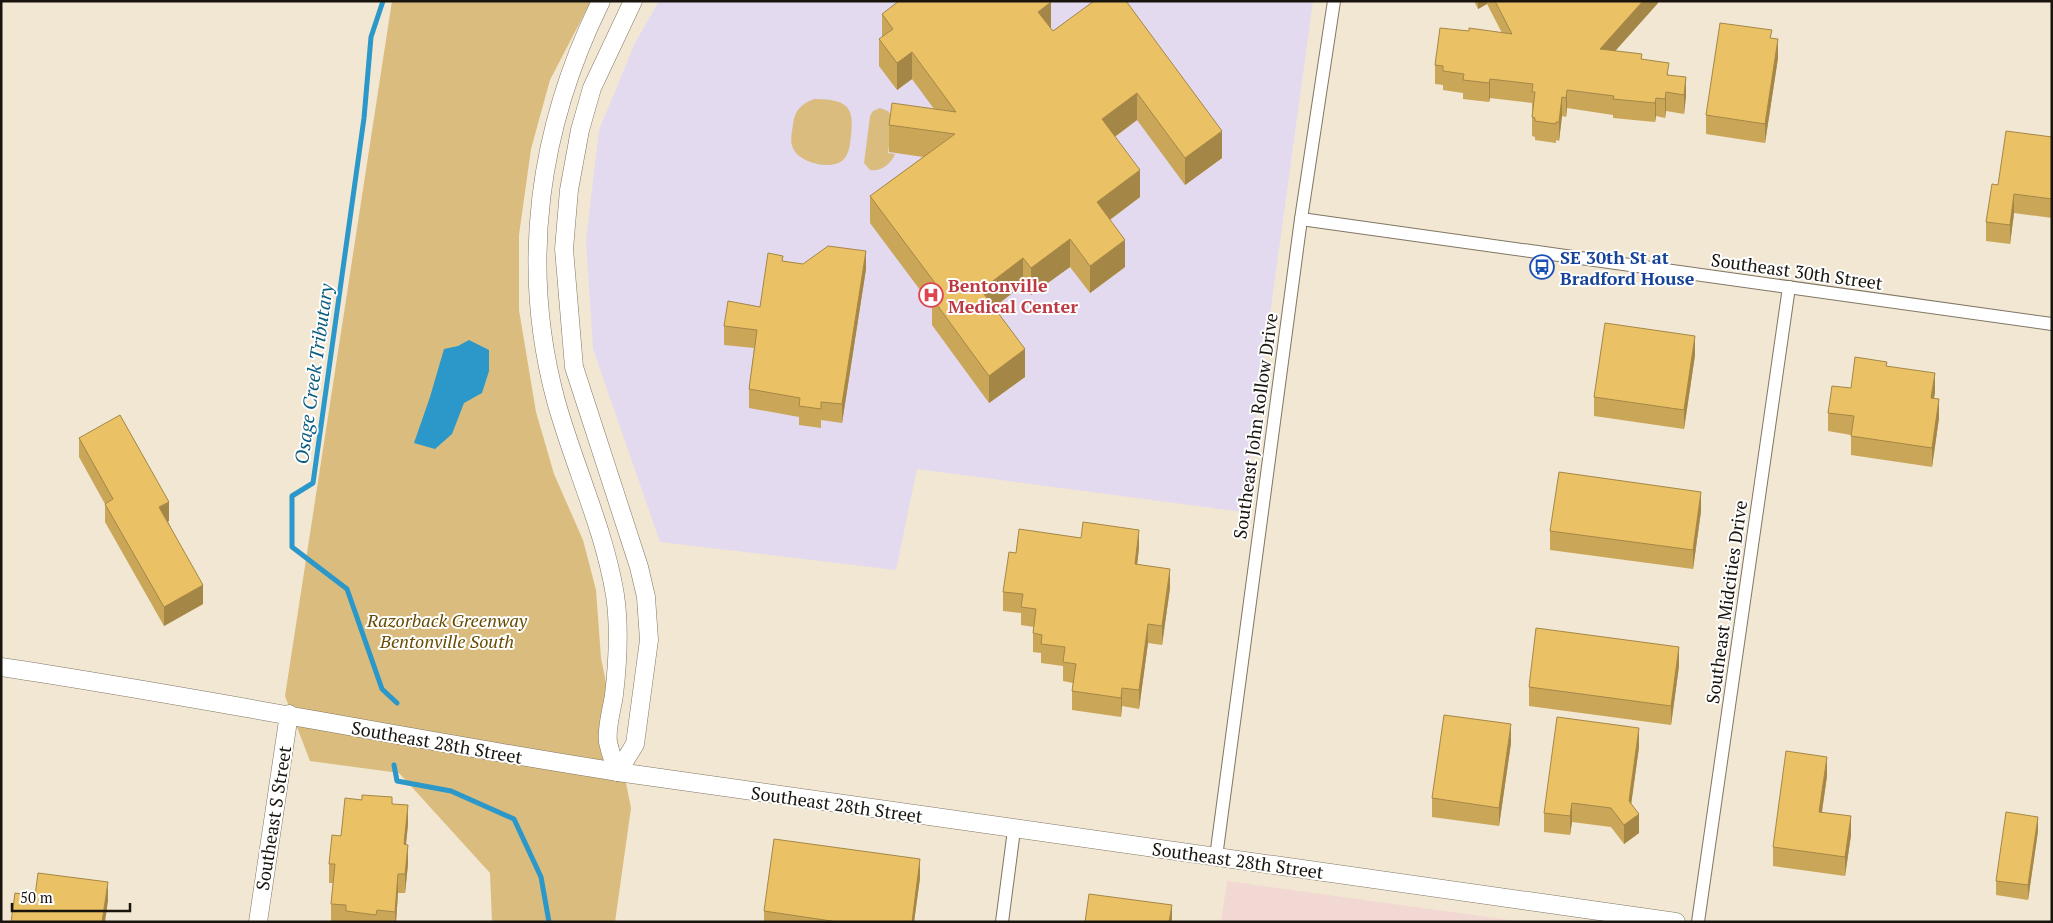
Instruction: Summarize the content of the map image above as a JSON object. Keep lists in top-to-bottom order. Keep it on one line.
{"streets":{"main road":["Southeast 28th Street","Southeast S Street"],"street":["Southeast 30th Street","Southeast John Rollow Drive","Southeast Midcities Drive"]},"crossings":[["Southeast 30th Street","Southeast John Rollow Drive"],["Southeast 30th Street","Southeast Midcities Drive"],["Southeast John Rollow Drive","Southeast 28th Street"],["Southeast 28th Street","Southeast S Street"]],"water":["Osage Creek Tributary"],"parks":["Razorback Greenway Bentonville South"],"places":{"bus stop":["SE 30th St at Bradford House"],"hospital":["Bentonville Medical Center"]},"scale_bar":"50 m"}
